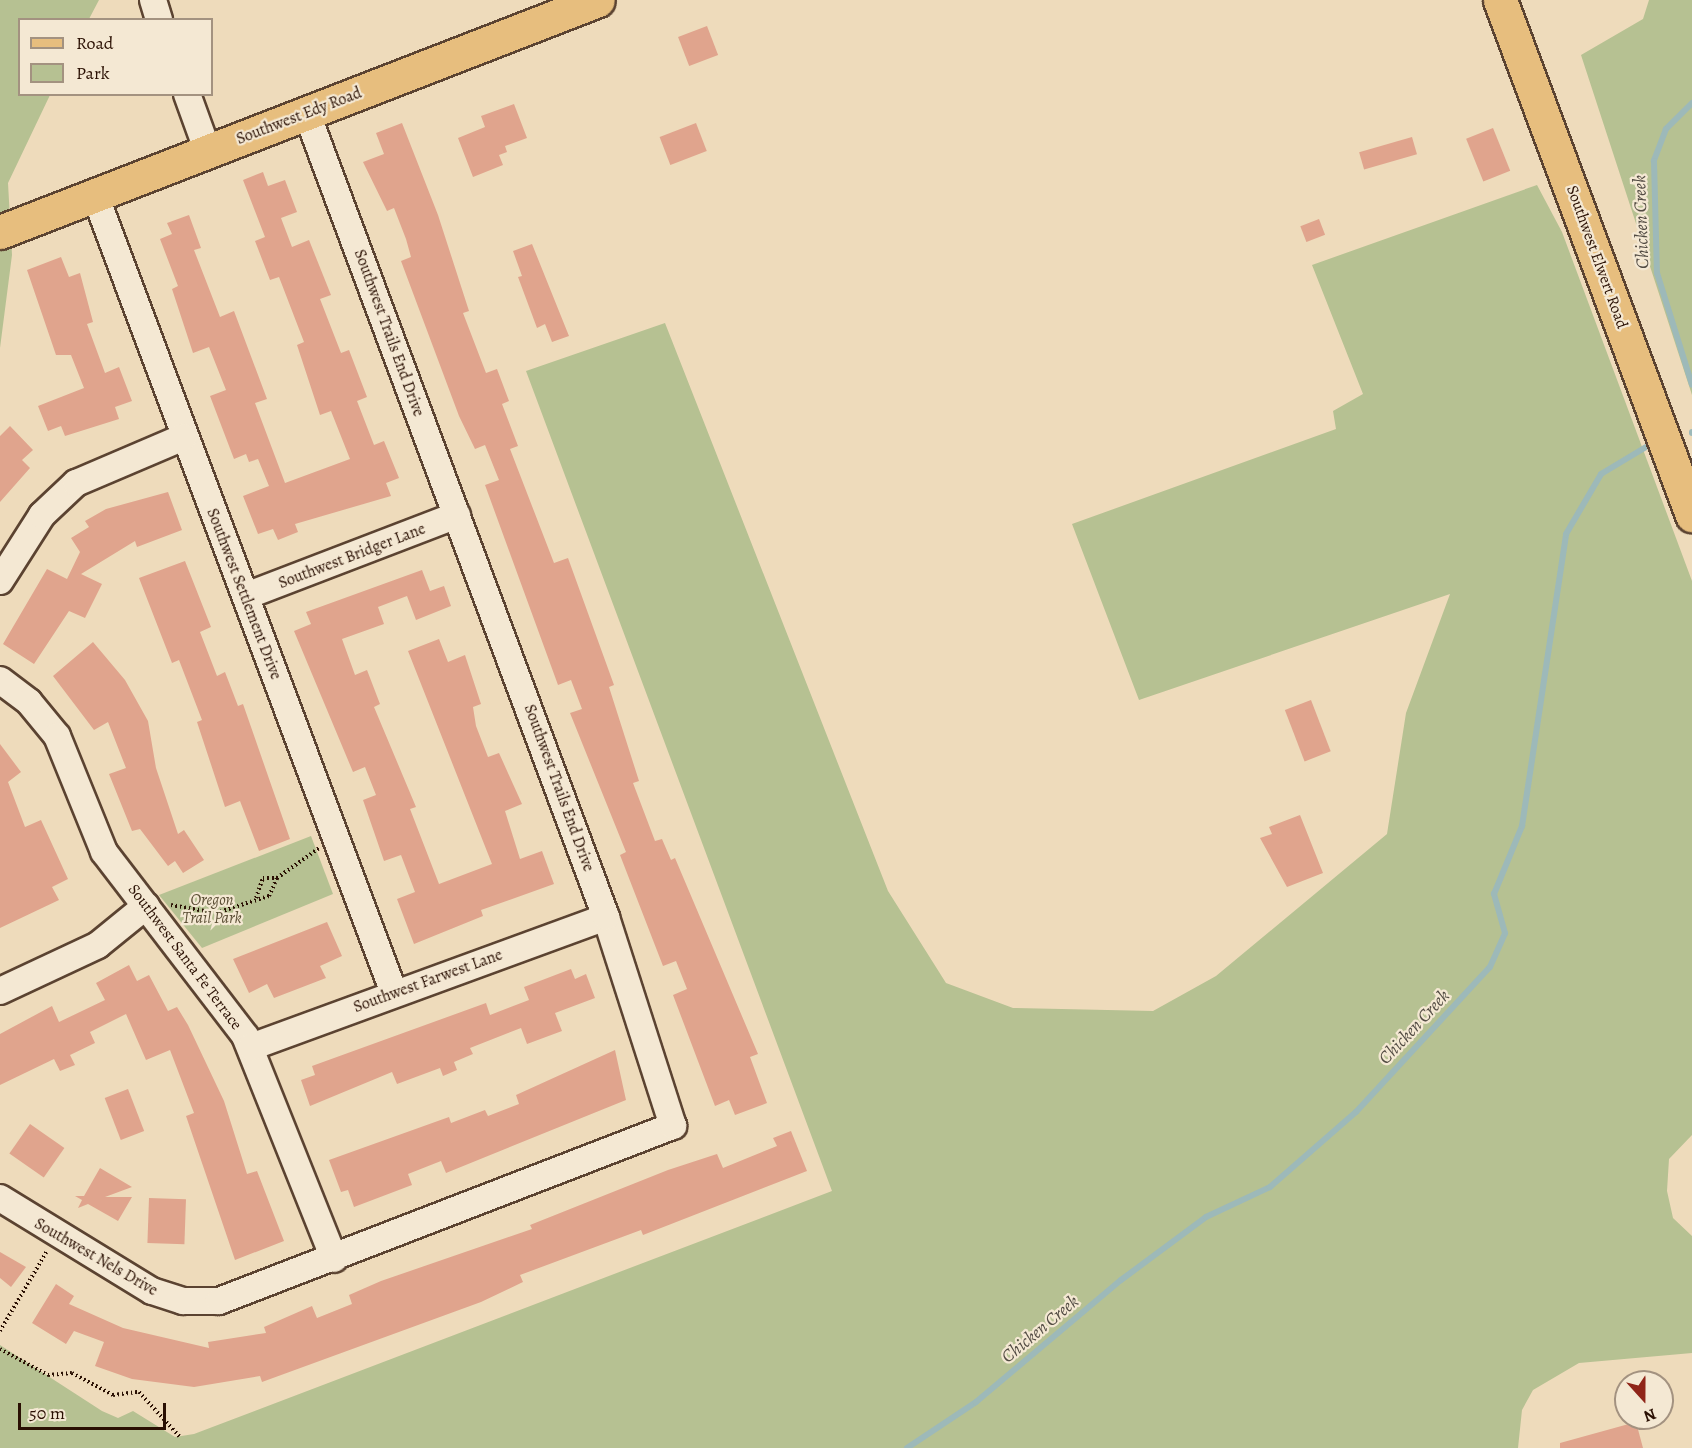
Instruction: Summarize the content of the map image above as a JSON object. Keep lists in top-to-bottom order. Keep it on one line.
{"streets":{"main road":["Southwest Edy Road","Southwest Elwert Road"],"street":["Southwest Trails End Drive","Southwest Bridger Lane","Southwest Settlement Drive","Southwest Santa Fe Terrace","Southwest Farwest Lane","Southwest Nels Drive"]},"crossings":[["Southwest Edy Road","Southwest Trails End Drive"],["Southwest Edy Road","Southwest Settlement Drive"],["Southwest Trails End Drive","Southwest Bridger Lane"],["Southwest Trails End Drive","Southwest Santa Fe Terrace"],["Southwest Trails End Drive","Southwest Farwest Lane"],["Southwest Trails End Drive","Southwest Nels Drive"],["Southwest Bridger Lane","Southwest Settlement Drive"],["Southwest Settlement Drive","Southwest Farwest Lane"],["Southwest Santa Fe Terrace","Southwest Farwest Lane"],["Southwest Santa Fe Terrace","Southwest Nels Drive"]],"water":["Chicken Creek"],"parks":["Oregon Trail Park"],"legend":["Road","Park"],"scale_bar":"50 m","north":"bottom"}
